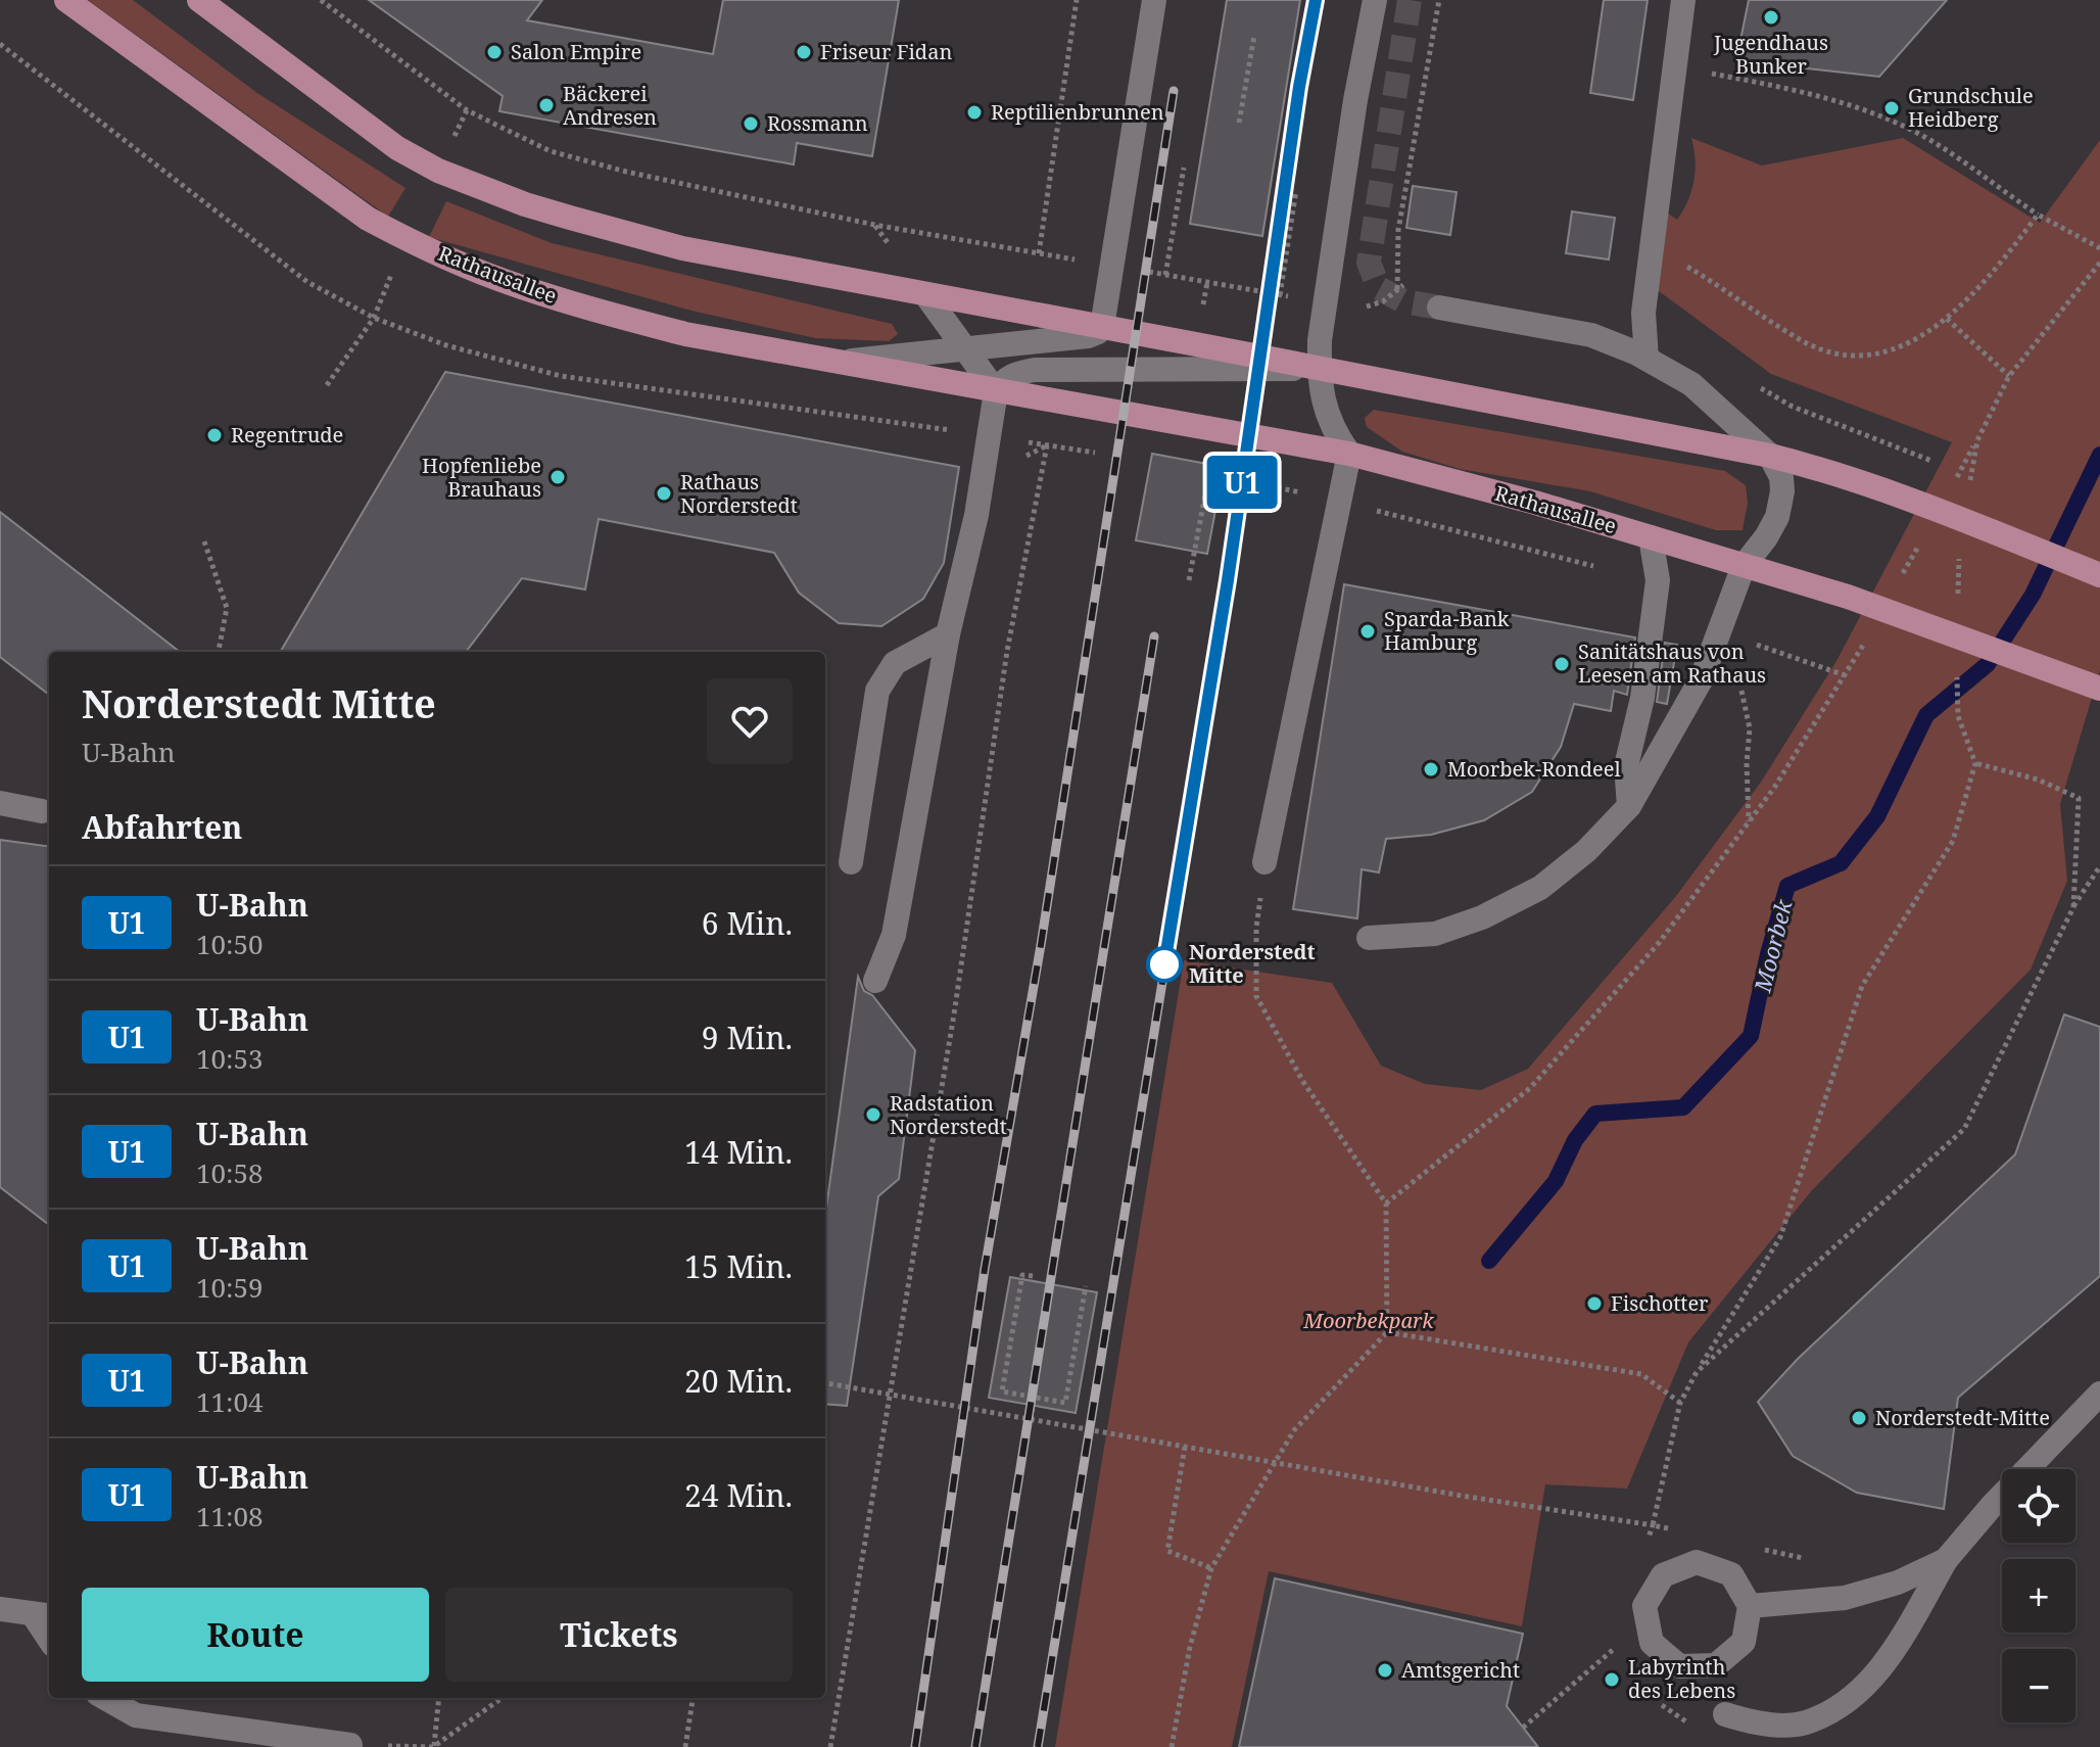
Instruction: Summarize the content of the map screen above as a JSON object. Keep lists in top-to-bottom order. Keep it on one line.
{"streets":{"main road":["Rathausallee"]},"water":["Moorbek"],"parks":["Moorbekpark"],"places":["Jugendhaus Bunker","Salon Empire","Friseur Fidan","Bäckerei Andresen","Grundschule Heidberg","Reptilienbrunnen","Rossmann","Regentrude","Hopfenliebe Brauhaus","Rathaus Norderstedt","Sparda-Bank Hamburg","Sanitätshaus von Leesen am Rathaus","Moorbek-Rondeel","Norderstedt Mitte","Radstation Norderstedt","Fischotter","Norderstedt-Mitte","Amtsgericht","Labyrinth des Lebens"],"lines":["metro line U1"],"page":{"on_map":"U1","heading":[["Norderstedt Mitte","U-Bahn"],"Abfahrten"],"list":[{"mark":"U1","name":"U-Bahn","note":"10:50","value":"6 Min."},{"mark":"U1","name":"U-Bahn","note":"10:53","value":"9 Min."},{"mark":"U1","name":"U-Bahn","note":"10:58","value":"14 Min."},{"mark":"U1","name":"U-Bahn","note":"10:59","value":"15 Min."},{"mark":"U1","name":"U-Bahn","note":"11:04","value":"20 Min."},{"mark":"U1","name":"U-Bahn","note":"11:08","value":"24 Min."}],"map_buttons":["+","−"],"buttons":["Route","Tickets"]}}
